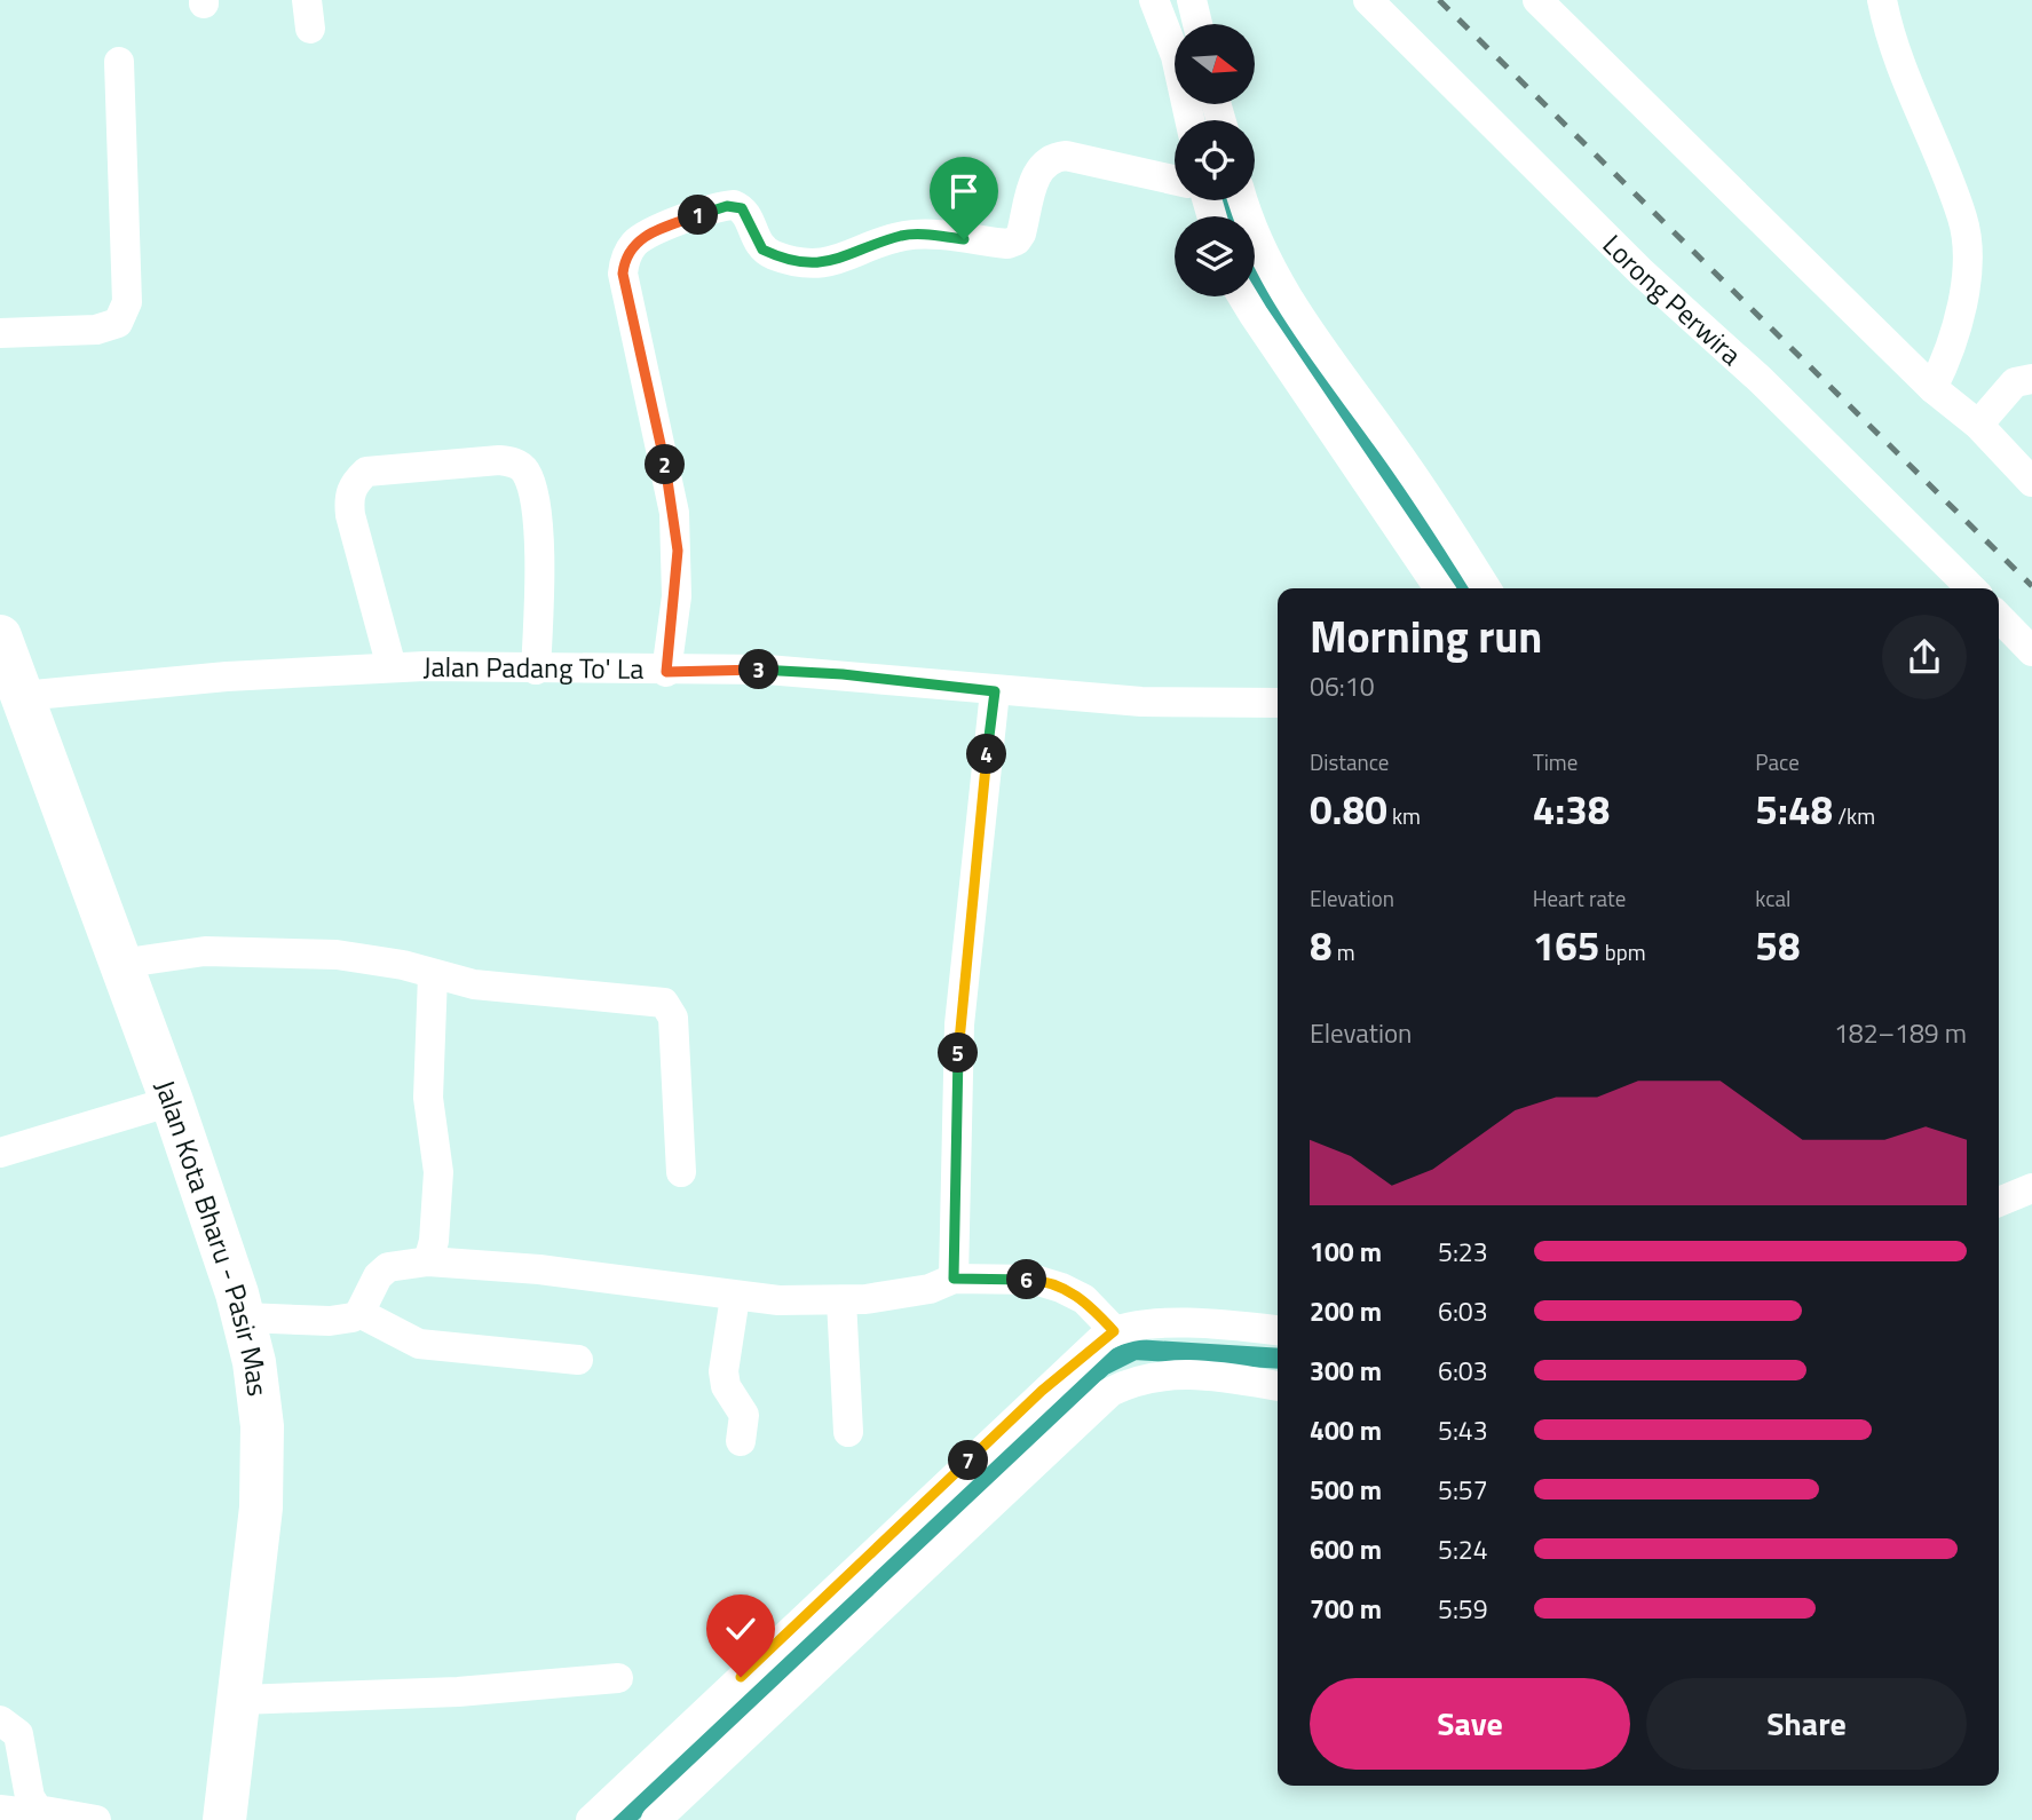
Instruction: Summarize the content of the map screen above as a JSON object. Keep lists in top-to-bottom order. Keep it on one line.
{"streets":{"highway":["Jalan Kota Bharu - Pasir Mas"],"street":["Lorong Perwira","Jalan Padang To' La"]},"crossings":[["Jalan Padang To' La","Jalan Kota Bharu - Pasir Mas"]],"north":"right","page":{"pins":["1","2","3","4","5","6","7"],"heading":["Morning run","06:10"],"stats":[["Distance","0.80 km"],["Time","4:38"],["Pace","5:48 /km"],["Elevation","8 m"],["Heart rate","165 bpm"],["kcal","58"]],"chart":["Elevation","182–189 m"],"list":[{"name":"100 m","note":"5:23"},{"name":"200 m","note":"6:03"},{"name":"300 m","note":"6:03"},{"name":"400 m","note":"5:43"},{"name":"500 m","note":"5:57"},{"name":"600 m","note":"5:24"},{"name":"700 m","note":"5:59"}],"buttons":["Save","Share"]}}
